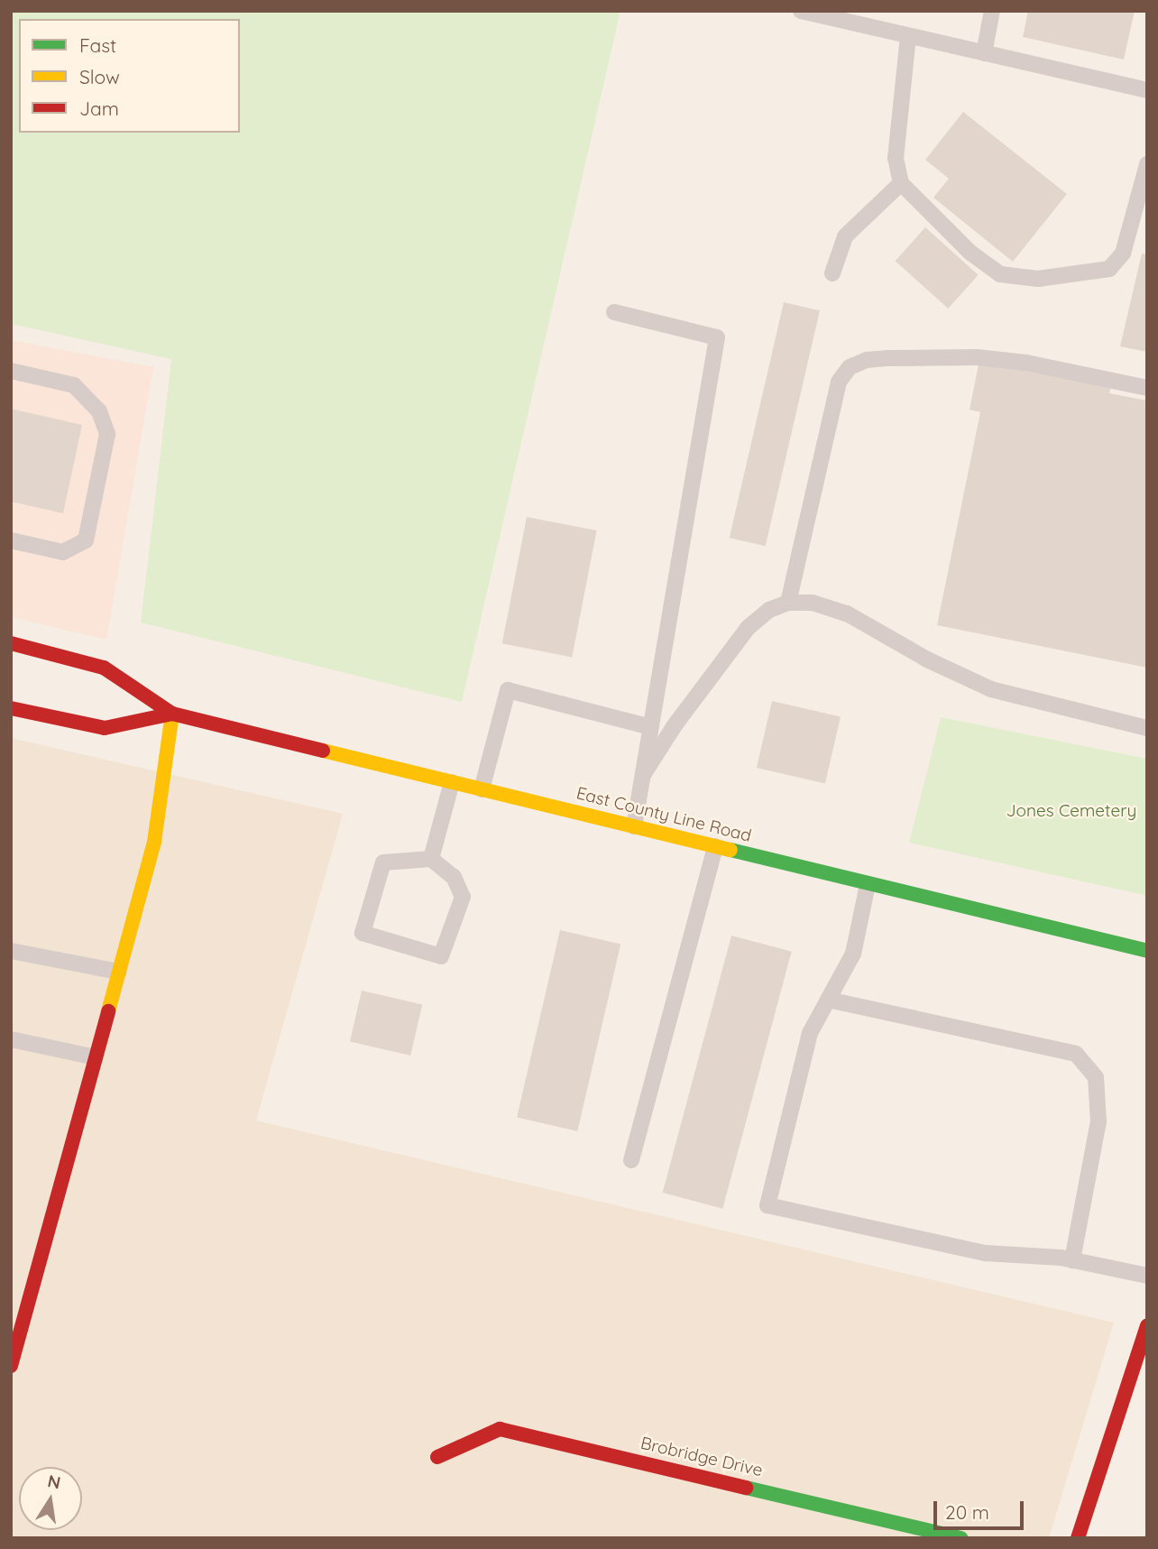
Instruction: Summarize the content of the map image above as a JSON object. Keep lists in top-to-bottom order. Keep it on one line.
{"streets":{"street":["East County Line Road","Brobridge Drive"]},"parks":["Jones Cemetery"],"legend":["Fast","Slow","Jam"],"scale_bar":"20 m","north":"top"}
